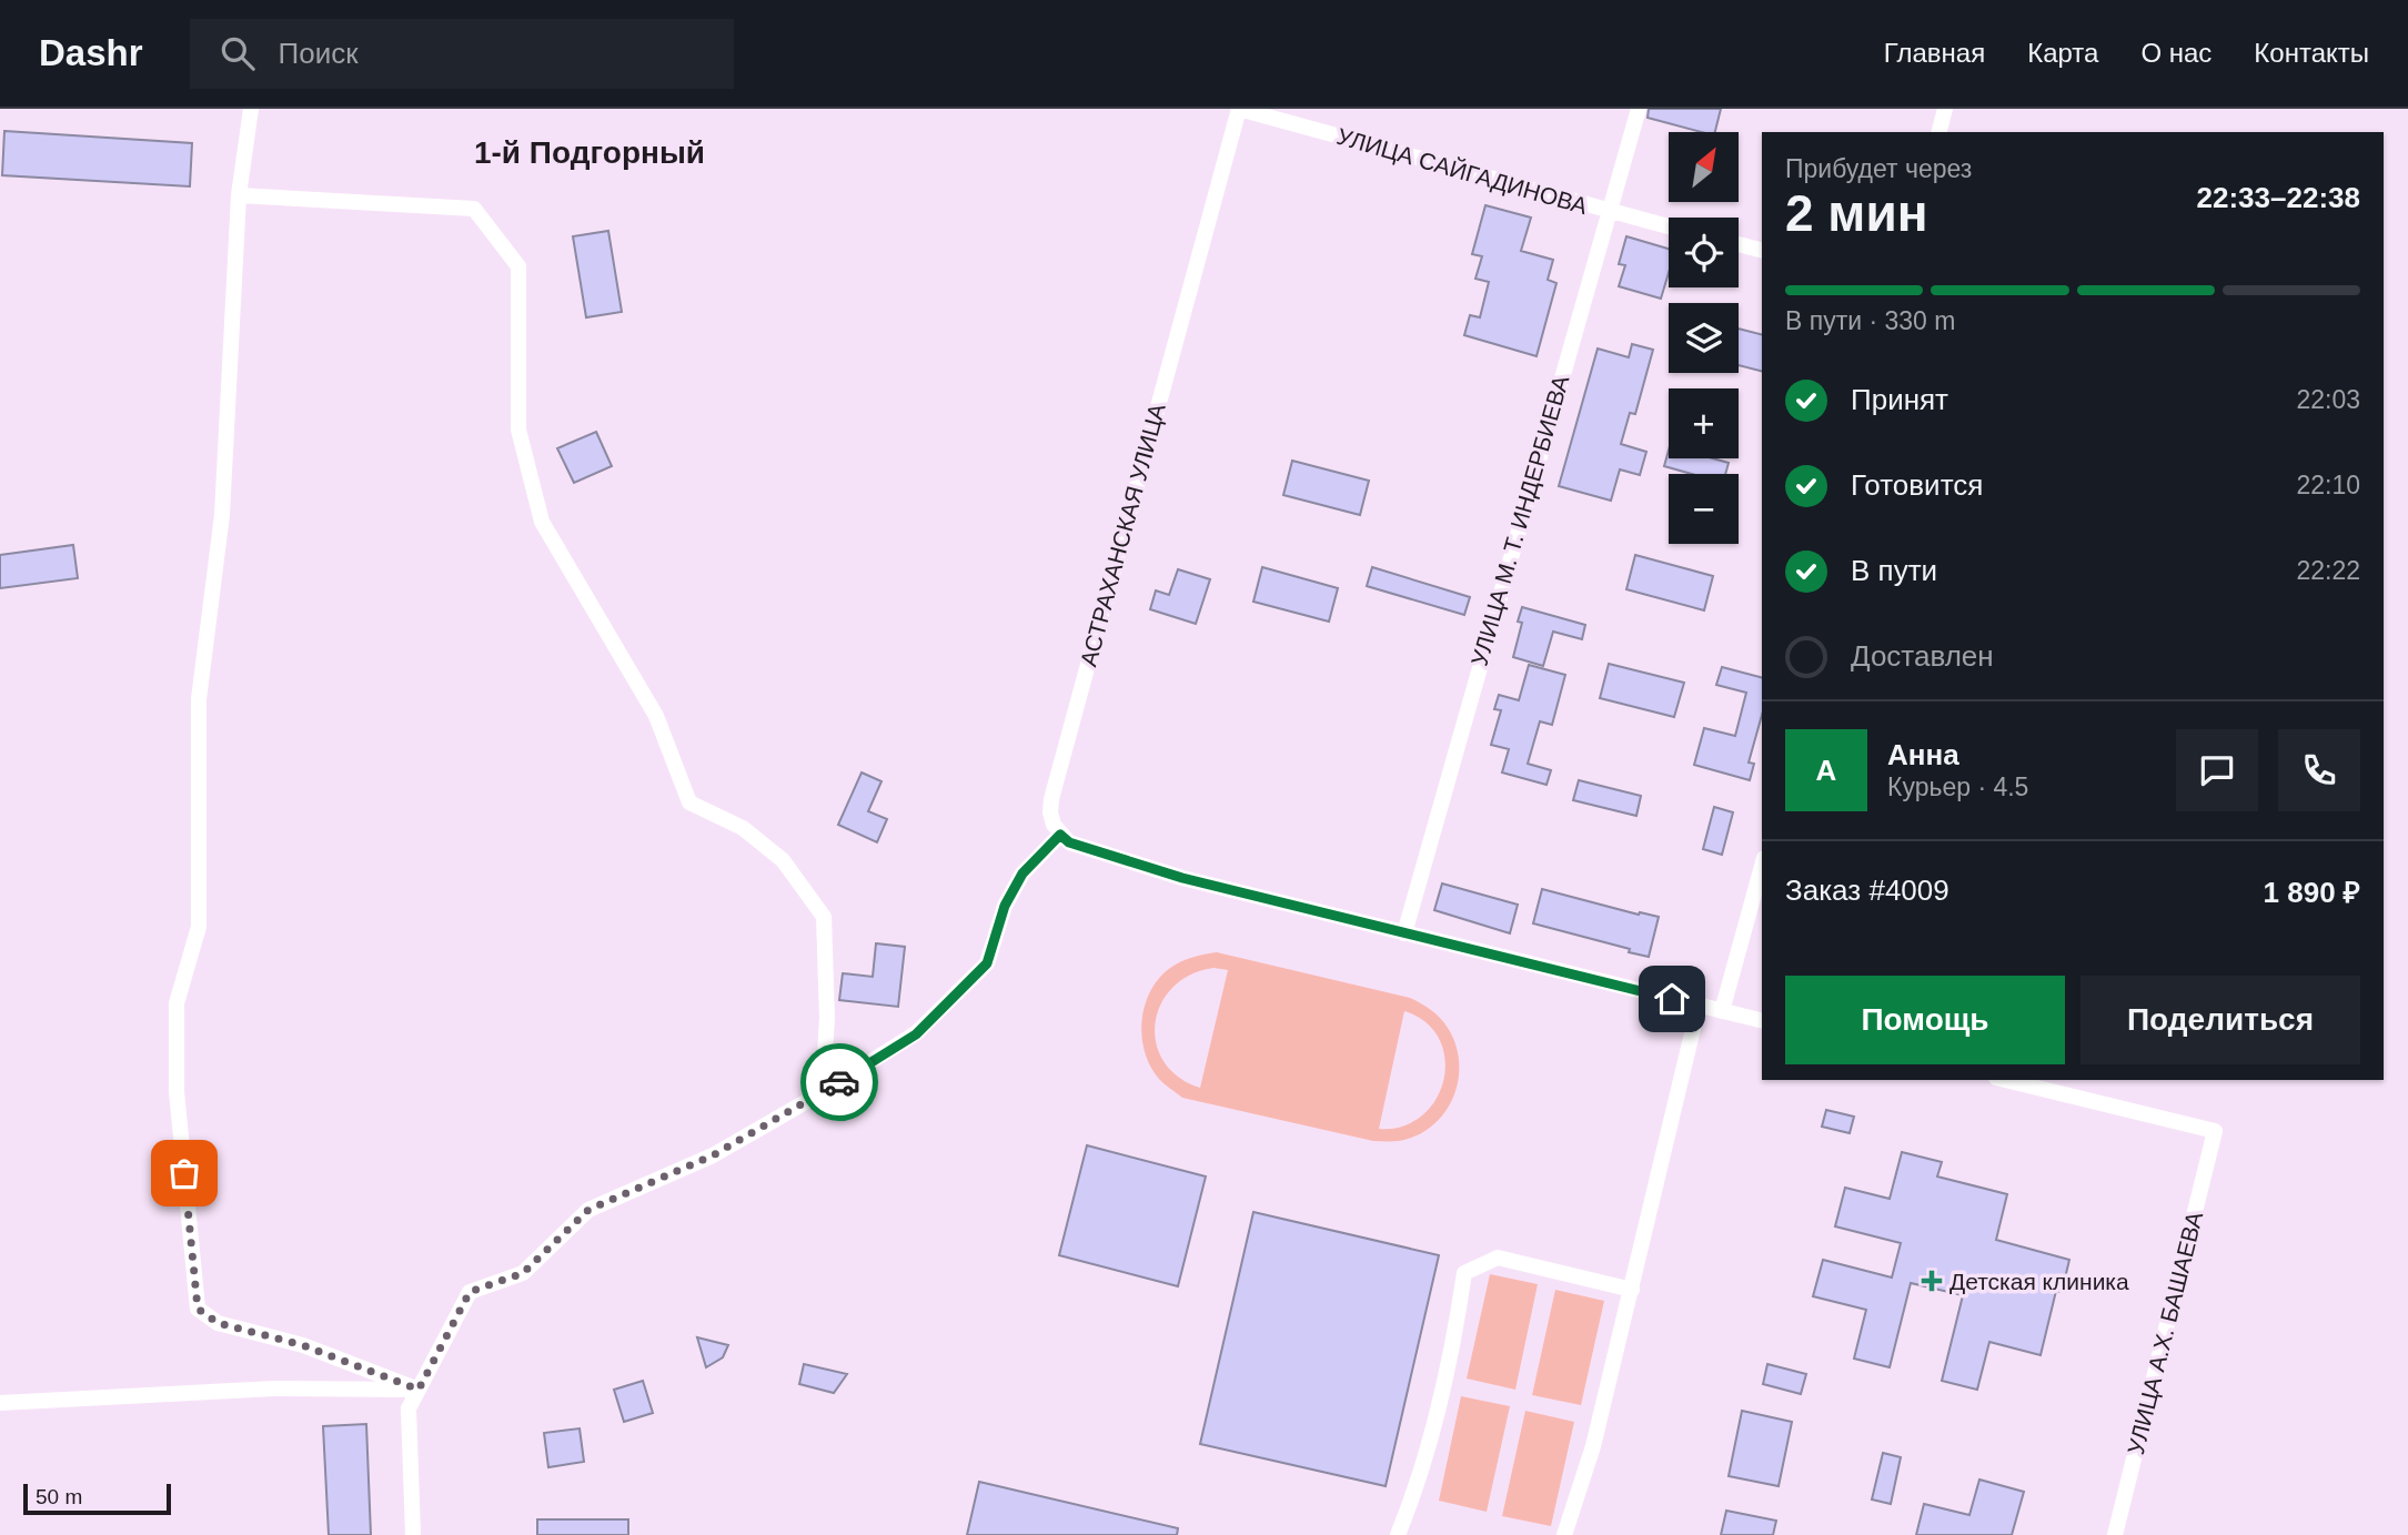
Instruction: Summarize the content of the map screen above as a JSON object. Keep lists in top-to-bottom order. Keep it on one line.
{"streets":{"street":["УЛИЦА САЙГАДИНОВА","УЛИЦА М. Т. ИНДЕРБИЕВА","АСТРАХАНСКАЯ УЛИЦА","УЛИЦА А.Х. БАШАЕВА"]},"crossings":[["УЛИЦА САЙГАДИНОВА","УЛИЦА М. Т. ИНДЕРБИЕВА"],["УЛИЦА САЙГАДИНОВА","АСТРАХАНСКАЯ УЛИЦА"]],"districts":["1-й Подгорный"],"places":{"health":["Детская клиника"]},"scale_bar":"50 m","north":"top right","page":{"header":"Dashr","search":"Поиск","nav":["Главная","Карта","О нас","Контакты"],"map_buttons":["+","−"],"heading":["2 мин","Прибудет через","22:33–22:38"],"panel":["Анна","Курьер · 4.5","Заказ #4009","1 890 ₽"],"bar":"В пути · 330 m","list":[["Принят","22:03"],["Готовится","22:10"],["В пути","22:22"],"Доставлен"],"round":"А","buttons":["Помощь","Поделиться"],"scale":"50 m"}}
